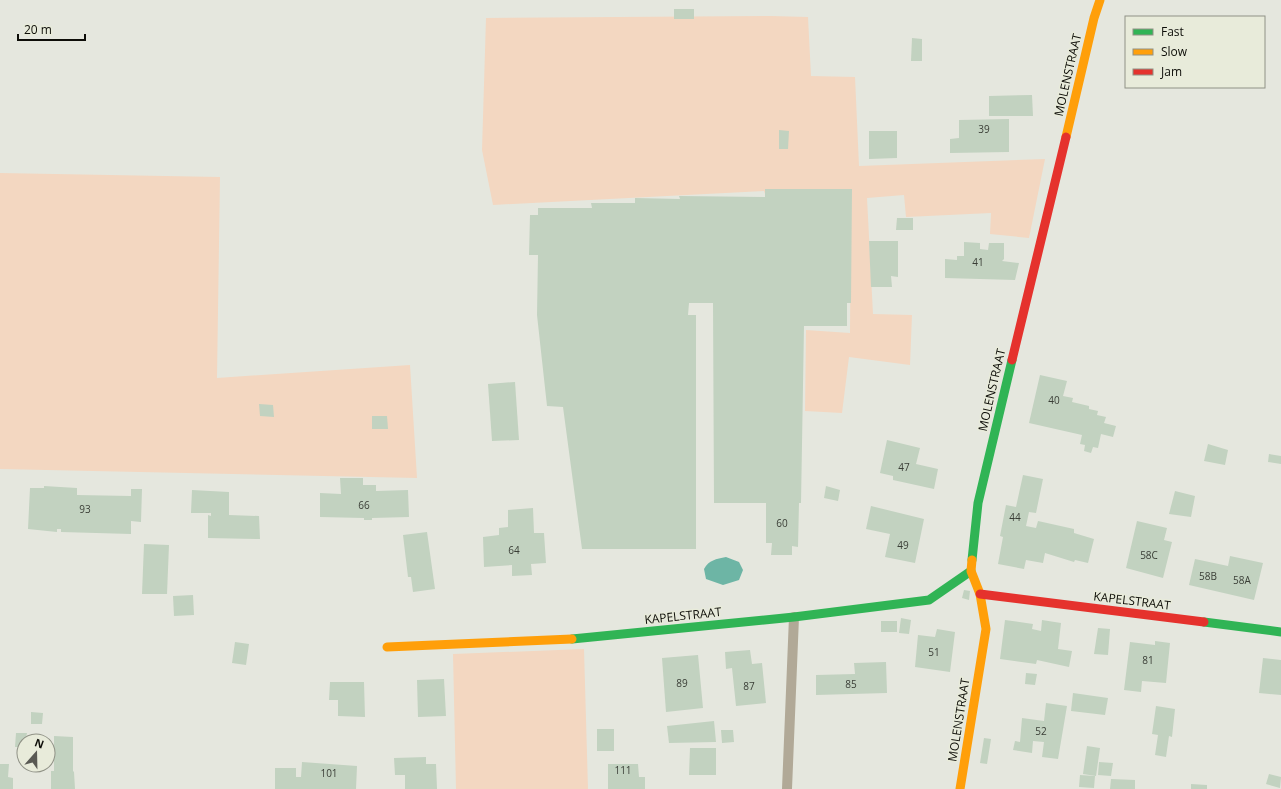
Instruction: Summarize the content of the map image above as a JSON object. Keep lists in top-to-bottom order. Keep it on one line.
{"streets":{"street":["MOLENSTRAAT","KAPELSTRAAT"]},"crossings":[["MOLENSTRAAT","KAPELSTRAAT"]],"house_numbers":["39","41","40","47","66","93","44","60","49","64","58C","58B","58A","51","81","89","85","87","52","111","101"],"legend":["Fast","Slow","Jam"],"scale_bar":"20 m","north":"top"}
